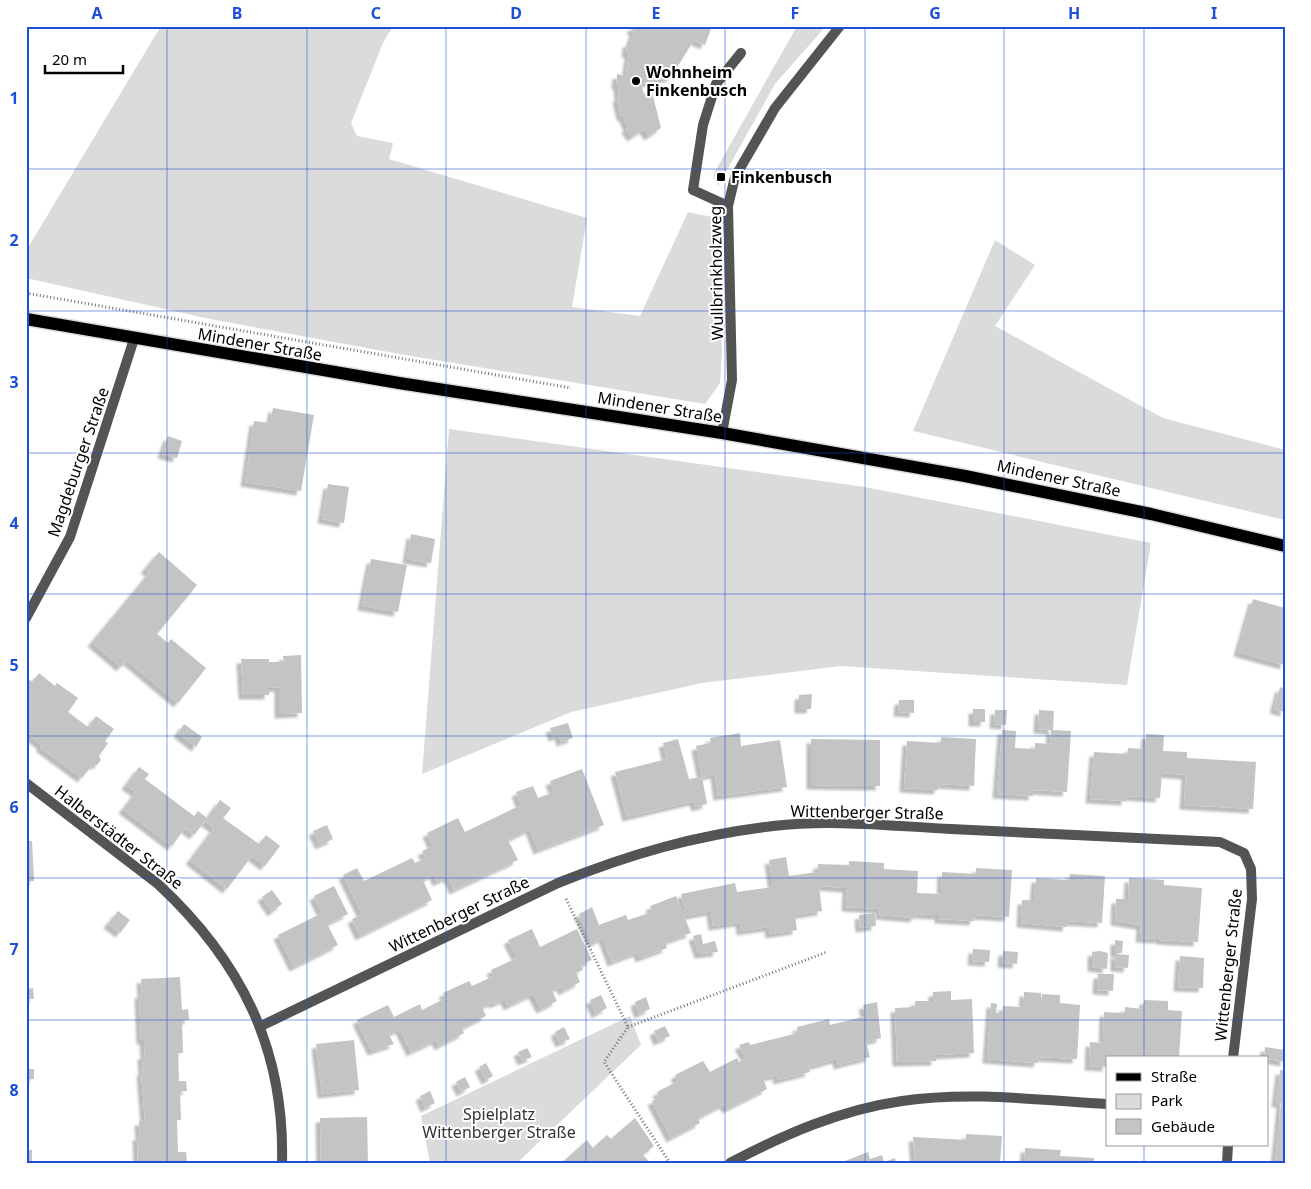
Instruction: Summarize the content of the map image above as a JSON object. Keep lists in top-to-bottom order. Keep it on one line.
{"streets":{"main road":["Mindener Straße"],"street":["Wullbrinkholzweg","Magdeburger Straße","Wittenberger Straße","Halberstädter Straße"]},"crossings":[["Wullbrinkholzweg","Mindener Straße"],["Mindener Straße","Magdeburger Straße"],["Wittenberger Straße","Halberstädter Straße"]],"parks":["Spielplatz Wittenberger Straße"],"places":{"other":["Wohnheim Finkenbusch"],"transit":["Finkenbusch"]},"legend":["Straße","Park","Gebäude"],"scale_bar":"20 m","grid":{"columns":["A","B","C","D","E","F","G","H","I"],"rows":["1","2","3","4","5","6","7","8"]}}
